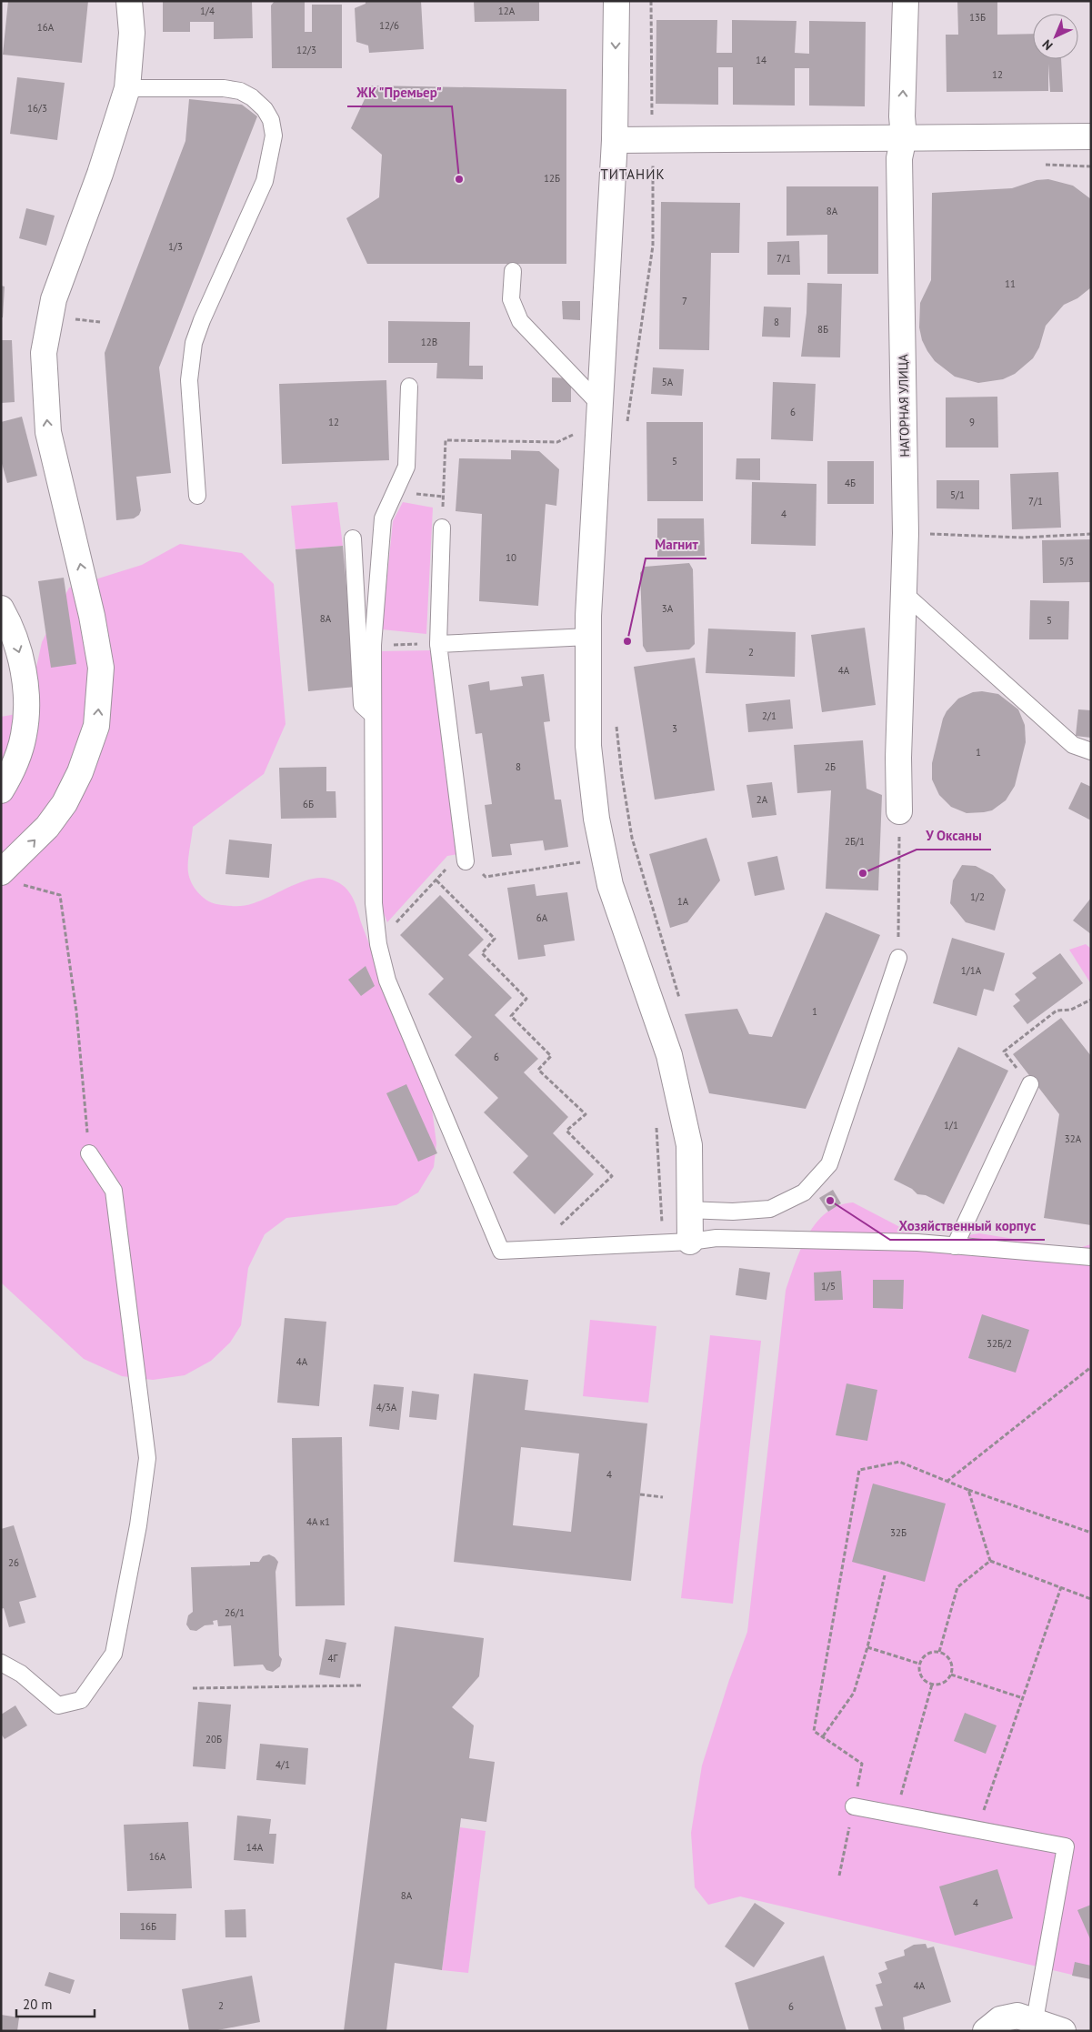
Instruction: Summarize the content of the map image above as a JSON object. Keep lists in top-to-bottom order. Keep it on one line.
{"streets":{"street":["НАГОРНАЯ УЛИЦА"]},"districts":["ТИТАНИК"],"places":["ЖК \"Премьер\"","Магнит","У Оксаны","Хозяйственный корпус"],"house_numbers":["1/4","12А","13Б","12/6","16А","12/3","14","12","16/3","12Б","8А","1/3","7/1","11","7","8","8Б","12В","5А","6","12","9","5","4Б","5/1","7/1","4","10","5/3","3А","8А","5","2","4А","2/1","3","1","8","2Б","2А","6Б","2Б/1","1/2","1А","6А","1/1А","1","6","1/1","32А","1/5","32Б/2","4А","4/3А","4","4А к1","32Б","26","26/1","4Г","20Б","4/1","14А","16А","8А","4","16Б","4А","2","6"],"scale_bar":"20 m","north":"bottom left"}
